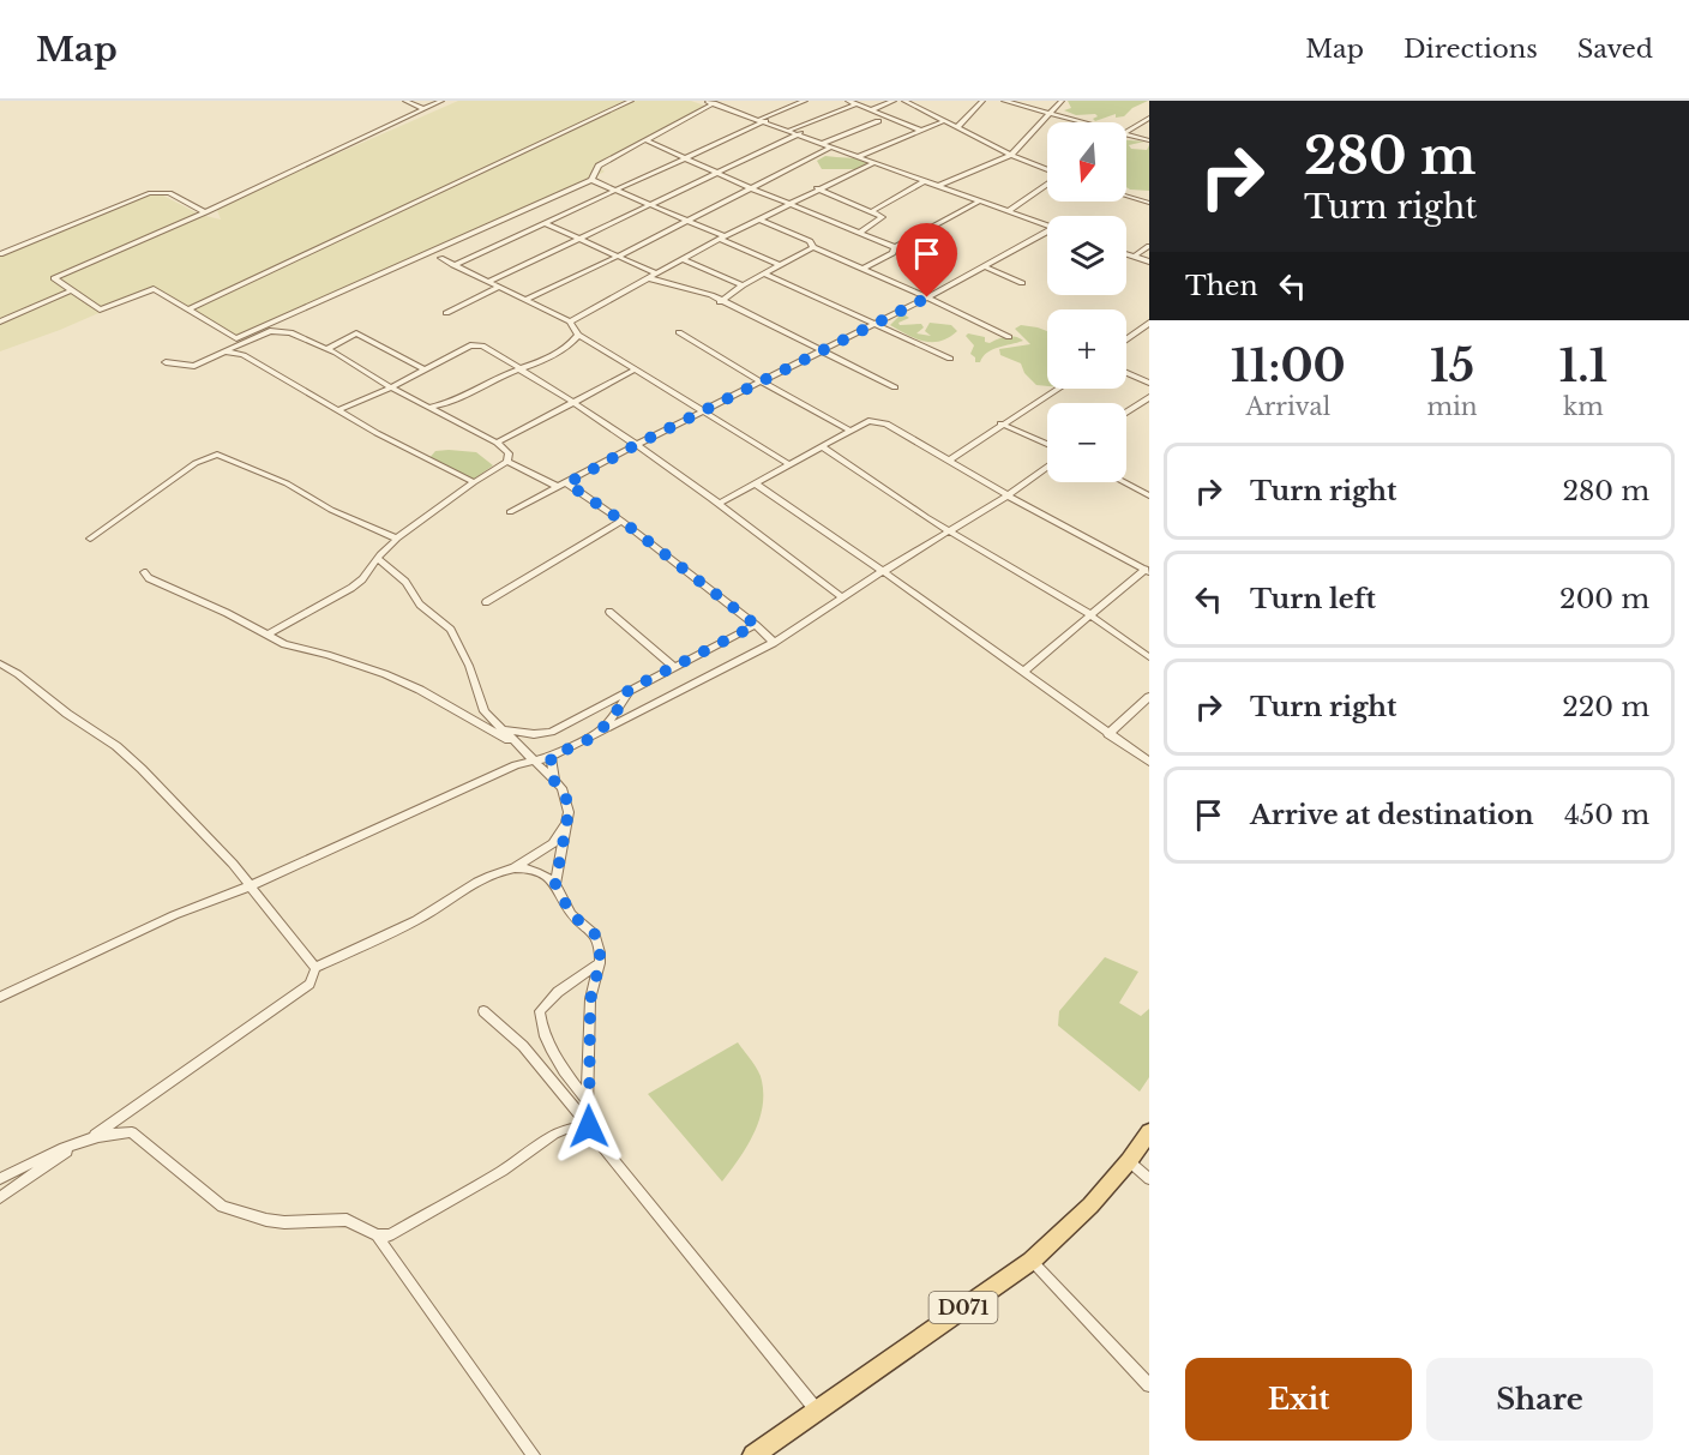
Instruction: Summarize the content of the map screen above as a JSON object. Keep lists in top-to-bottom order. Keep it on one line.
{"streets":{"main road":["D071"]},"north":"bottom","page":{"header":"Map","nav":["Map","Directions","Saved"],"turn":["280 m","Turn right"],"map_buttons":["+","−"],"then":"Then","eta":["11:00","Arrival","15","min","1.1","km"],"list":[{"name":"Turn right","value":"280 m"},{"name":"Turn left","value":"200 m"},{"name":"Turn right","value":"220 m"},{"name":"Arrive at destination","value":"450 m"}],"buttons":["Exit","Share"]}}
